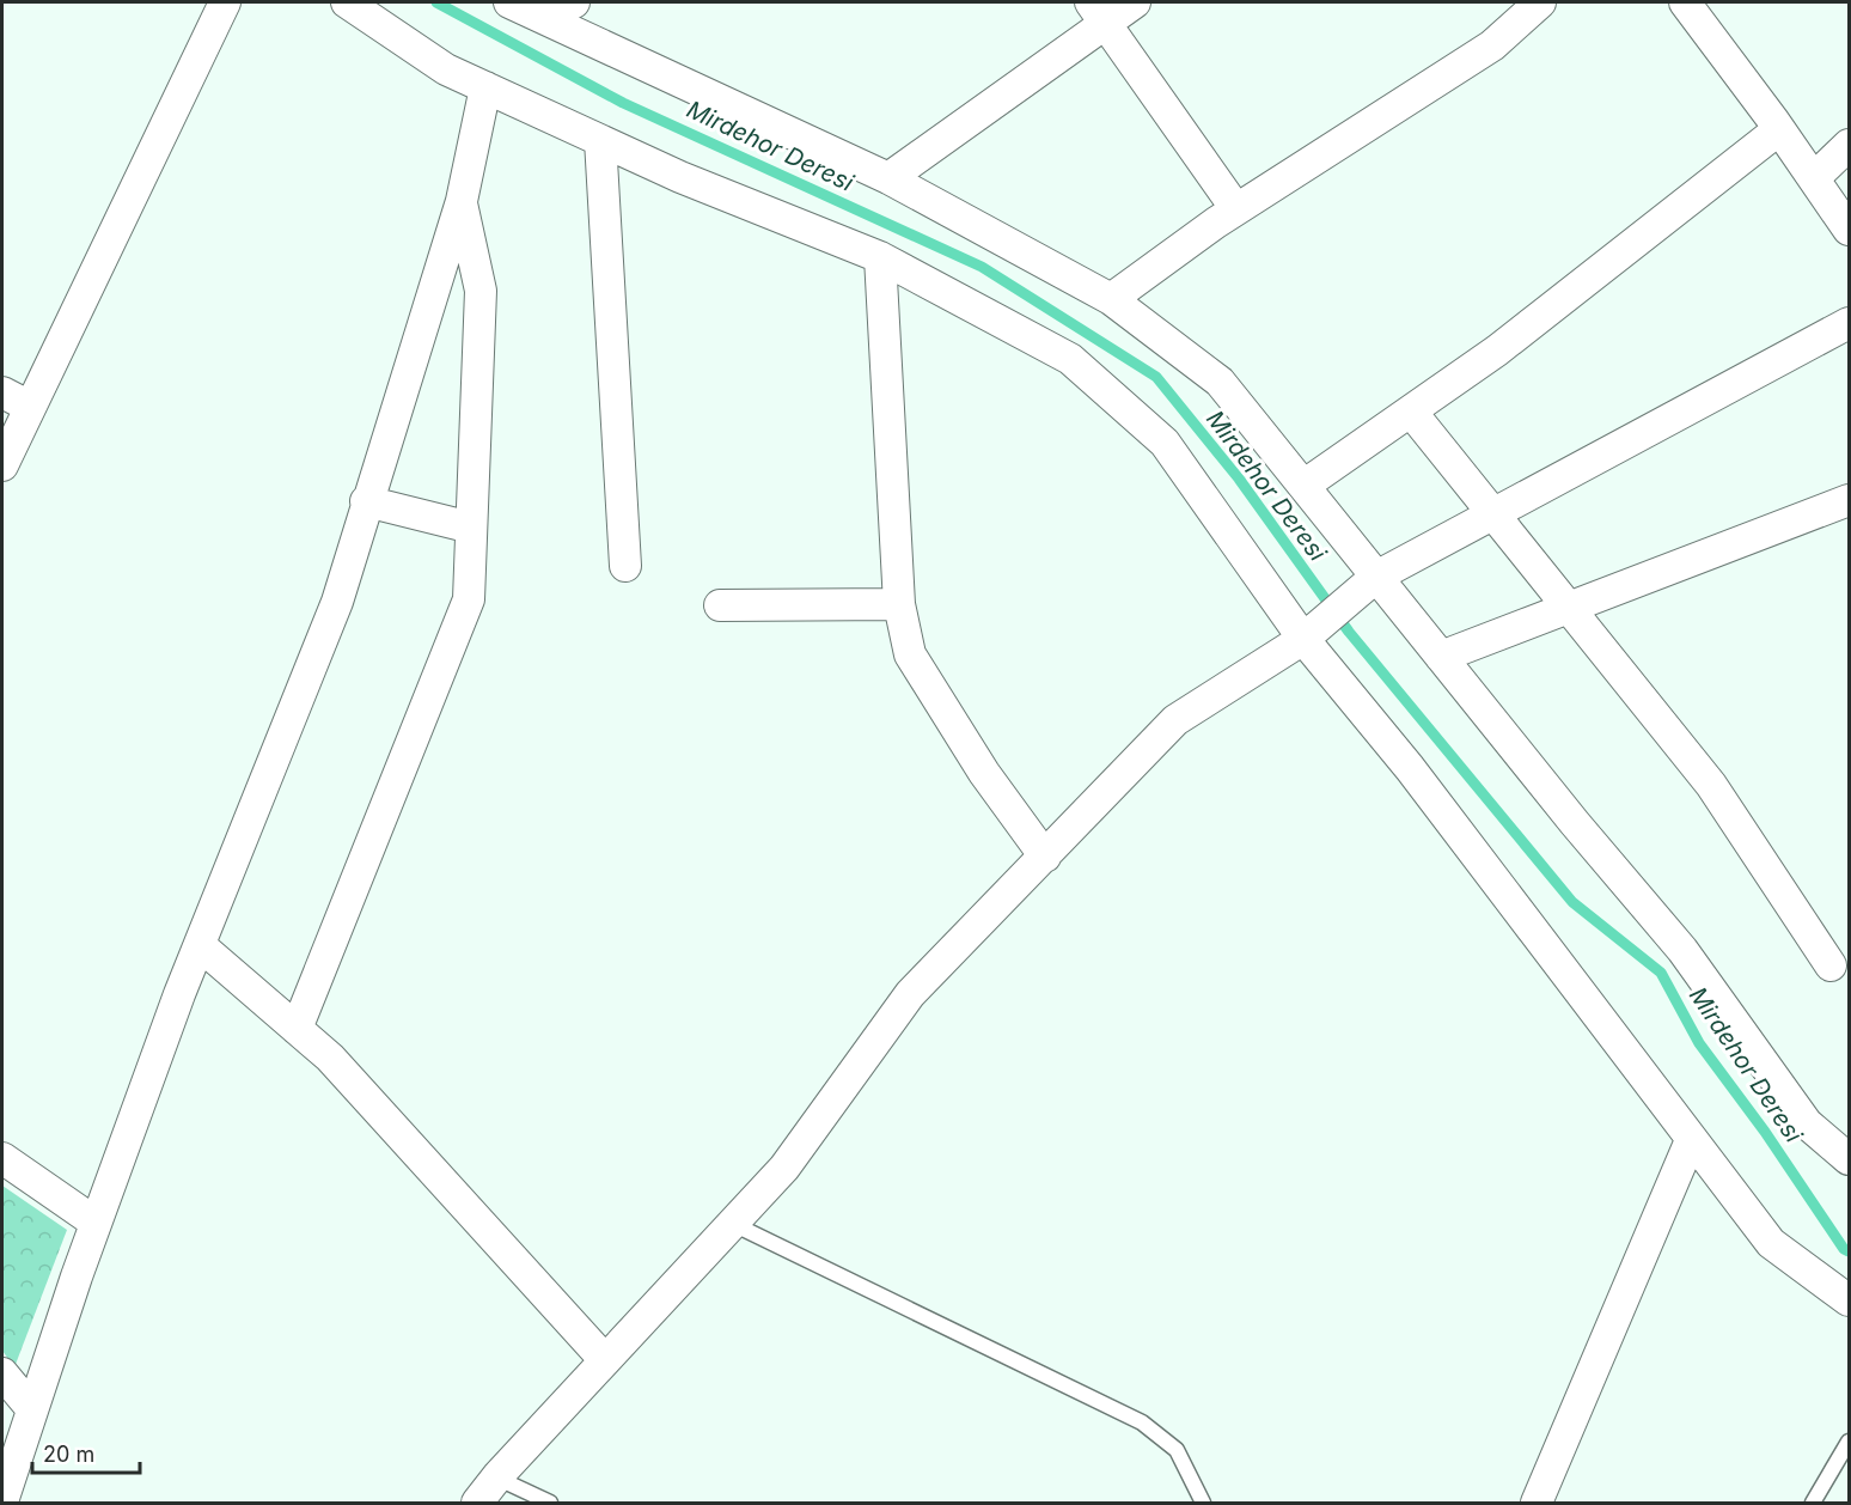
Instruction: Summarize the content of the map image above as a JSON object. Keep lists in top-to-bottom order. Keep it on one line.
{"water":["Mirdehor Deresi"],"scale_bar":"20 m"}
